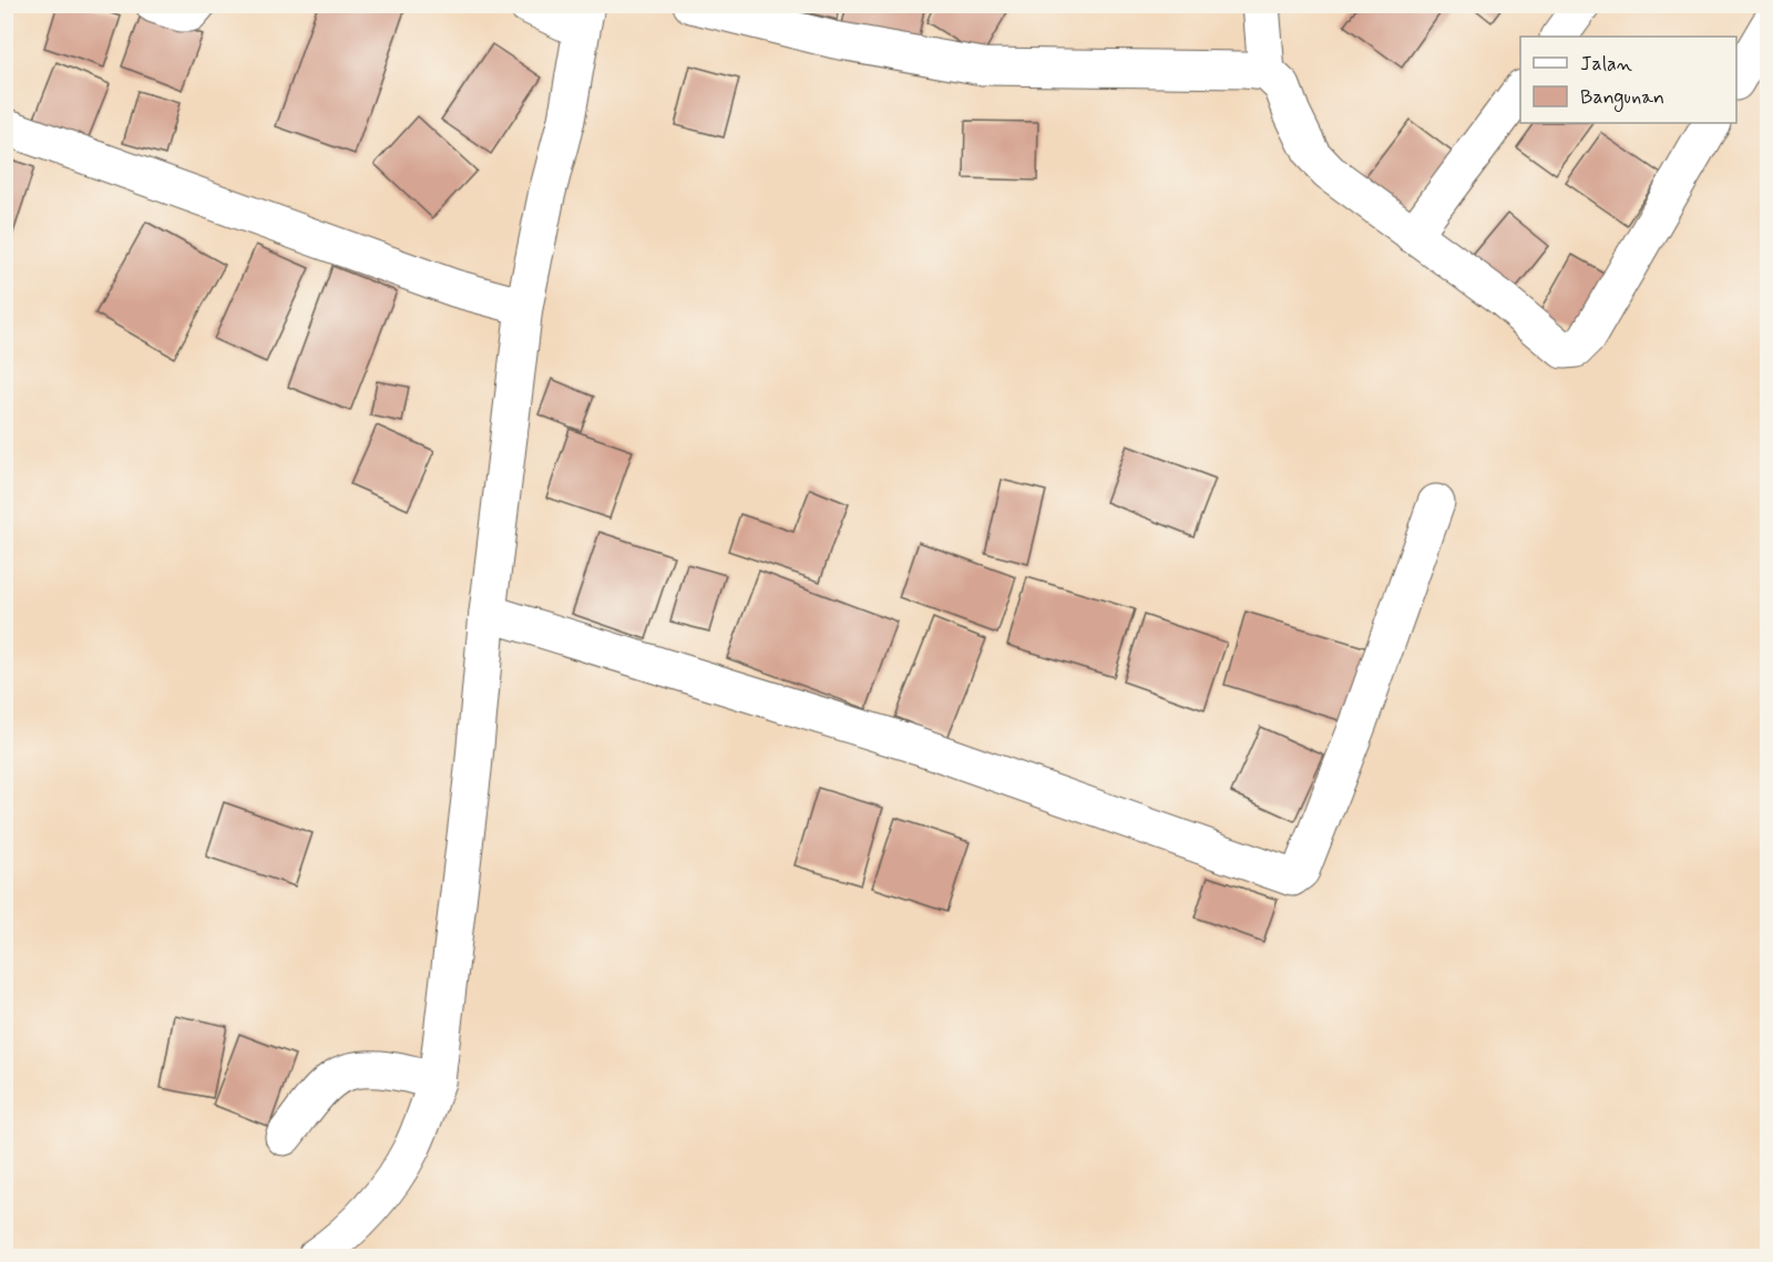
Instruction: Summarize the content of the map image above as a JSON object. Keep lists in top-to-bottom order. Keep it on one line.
{"legend":["Jalan","Bangunan"]}
